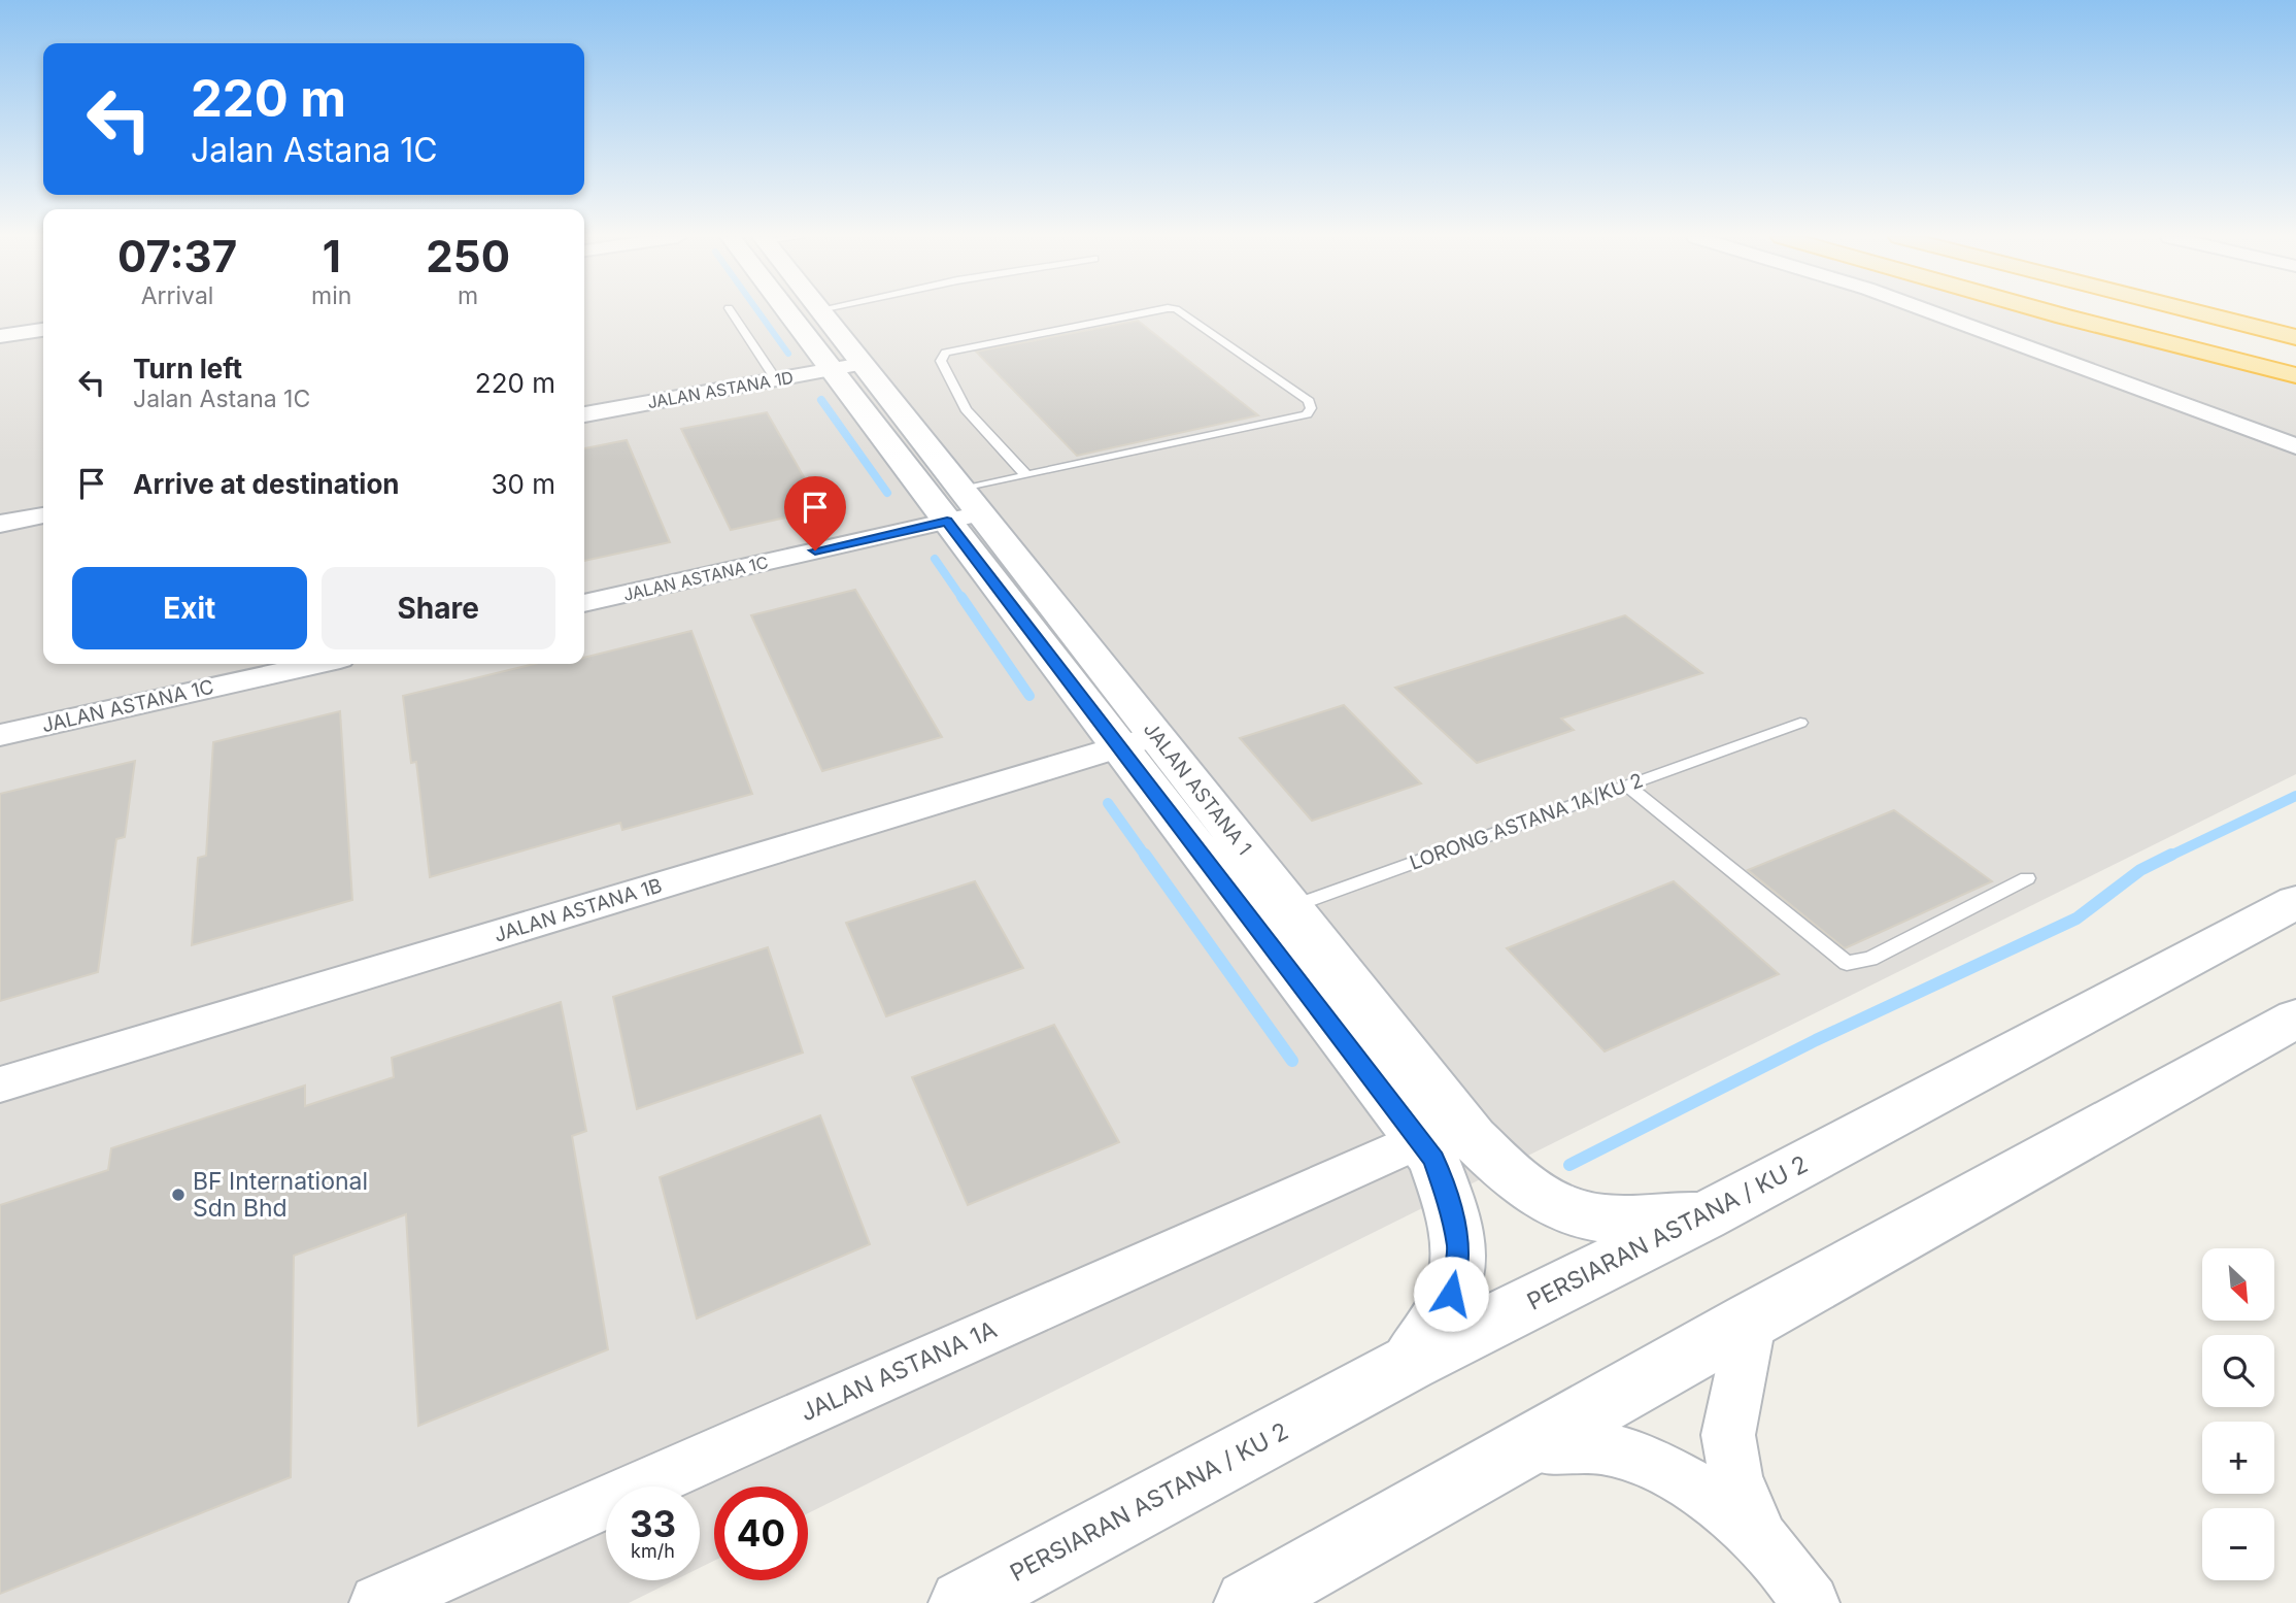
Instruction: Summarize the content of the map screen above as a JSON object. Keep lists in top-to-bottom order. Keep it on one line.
{"streets":{"street":["JALAN ASTANA 1D","JALAN ASTANA 1C","JALAN ASTANA 1","JALAN ASTANA 1B","PERSIARAN ASTANA / KU 2","JALAN ASTANA 1A"],"lane":["LORONG ASTANA 1A/KU 2"]},"crossings":[["JALAN ASTANA 1D","JALAN ASTANA 1"],["JALAN ASTANA 1C","JALAN ASTANA 1"],["JALAN ASTANA 1","LORONG ASTANA 1A/KU 2"],["JALAN ASTANA 1","JALAN ASTANA 1B"],["JALAN ASTANA 1","PERSIARAN ASTANA / KU 2"],["JALAN ASTANA 1","JALAN ASTANA 1A"]],"places":["BF International Sdn Bhd"],"north":"bottom right","page":{"turn":["220 m","Jalan Astana 1C"],"eta":["07:37","Arrival","1","min","250","m"],"list":[{"name":"Turn left","note":"Jalan Astana 1C","value":"220 m"},{"name":"Arrive at destination","value":"30 m"}],"buttons":["Exit","Share"],"map_buttons":["+","−"],"speed":"33 km/h","limit":"40"}}
